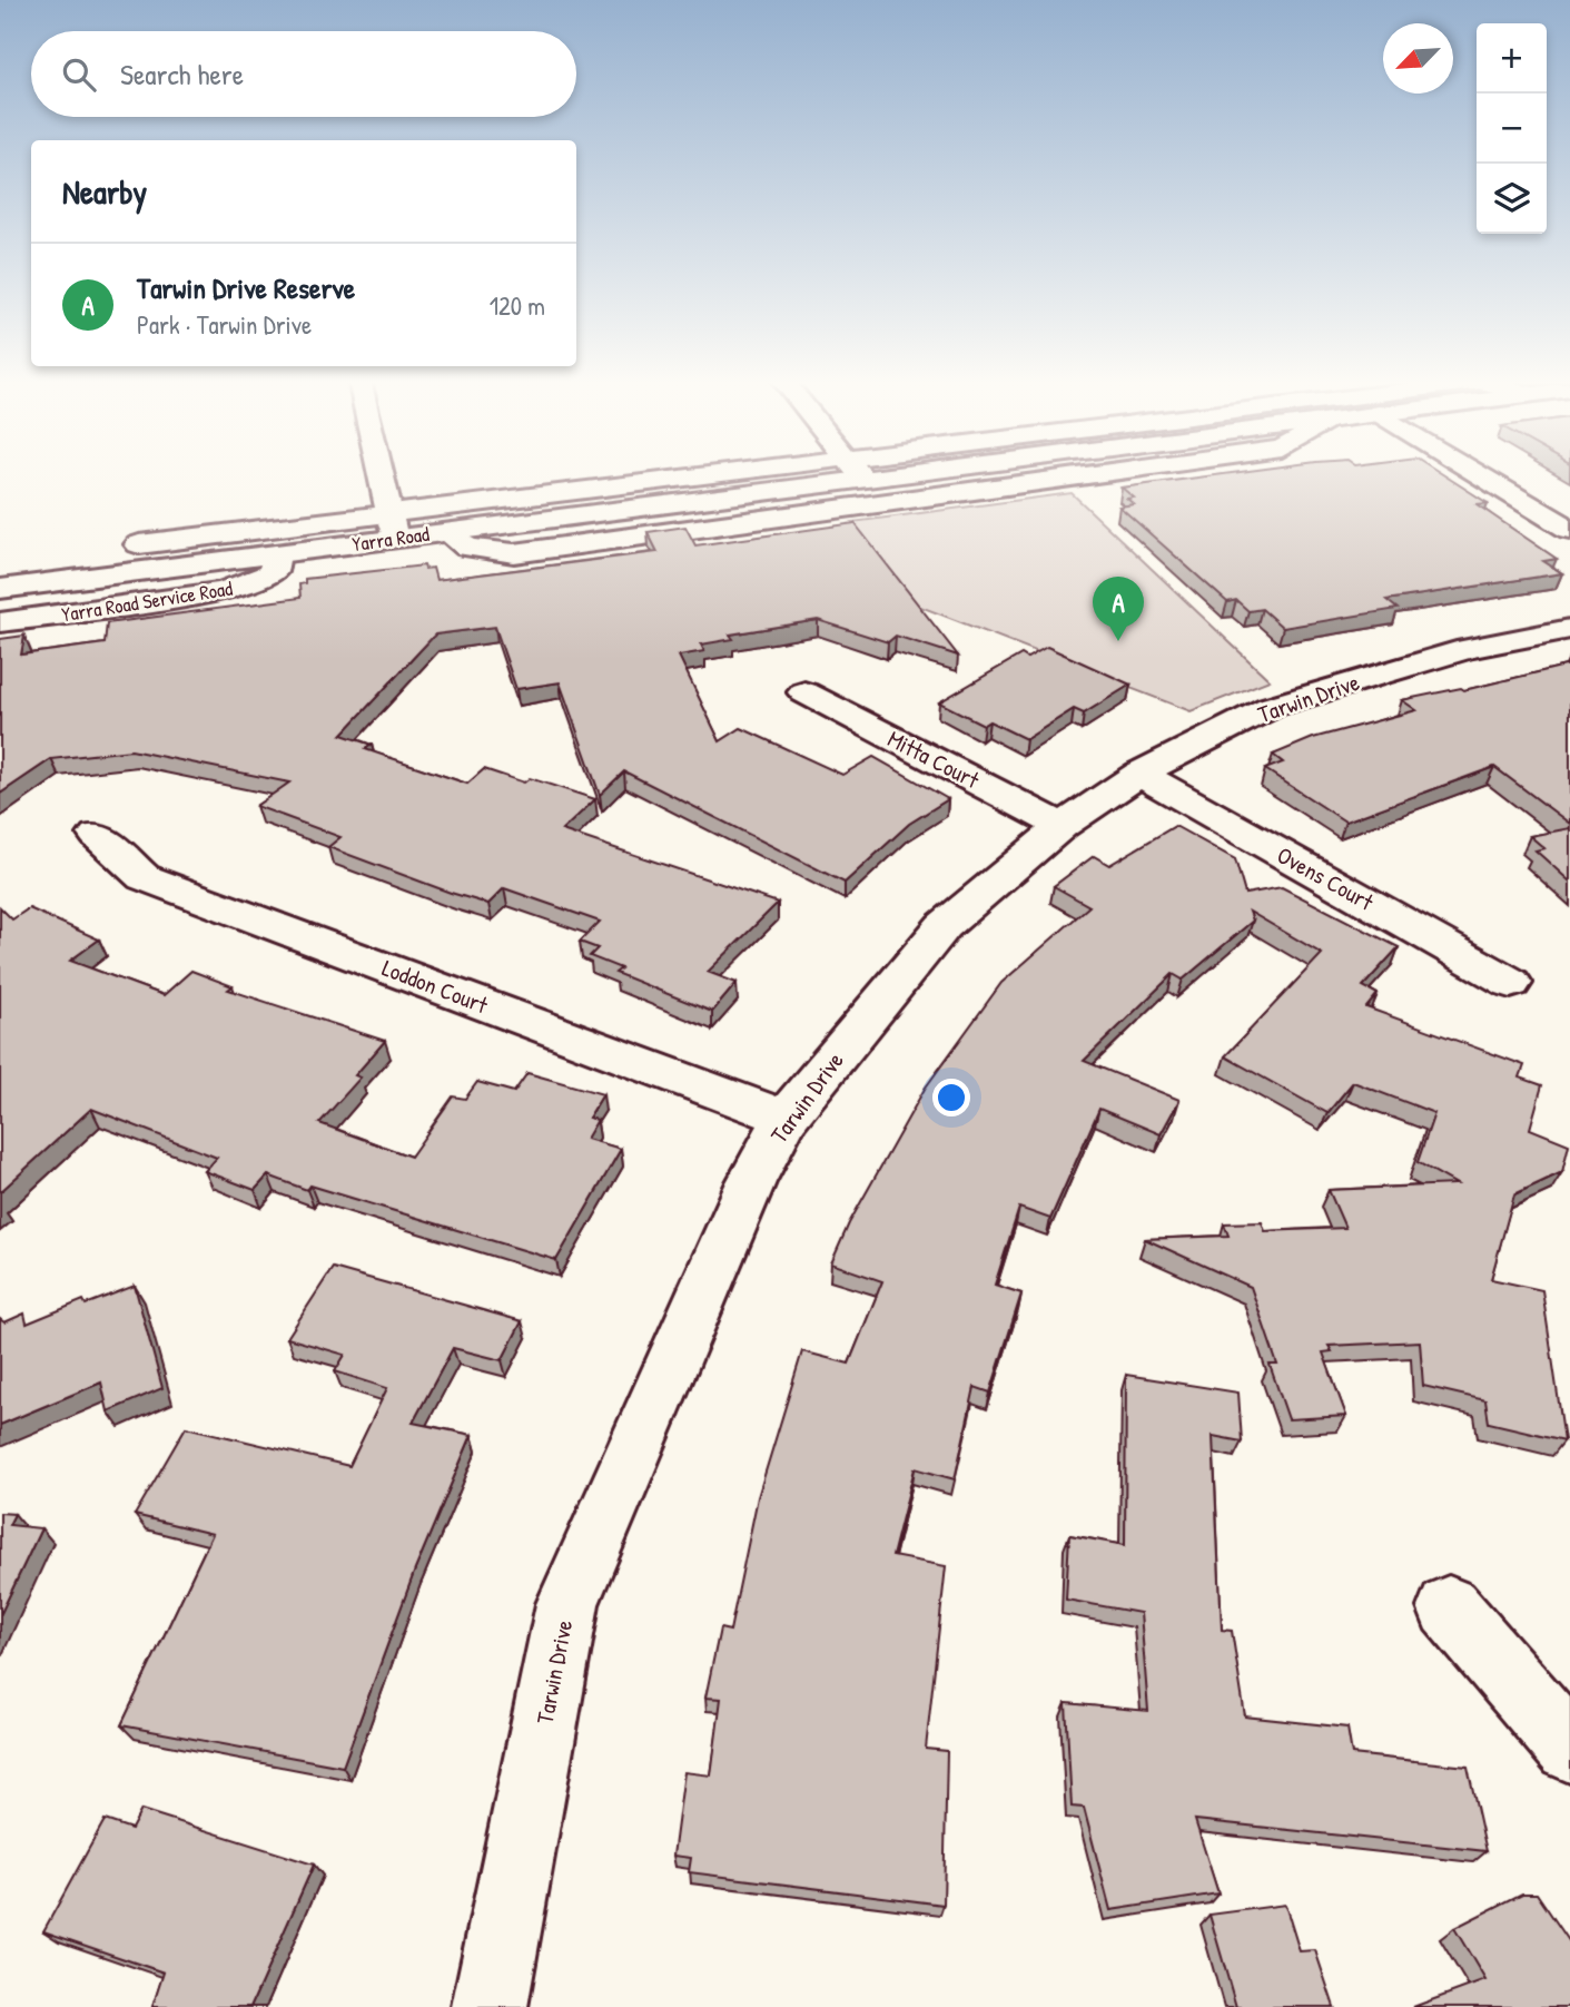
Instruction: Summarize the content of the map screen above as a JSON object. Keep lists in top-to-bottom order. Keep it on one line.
{"streets":{"street":["Yarra Road","Yarra Road Service Road","Tarwin Drive","Mitta Court","Ovens Court","Loddon Court"]},"crossings":[["Yarra Road","Yarra Road Service Road"],["Tarwin Drive","Mitta Court"],["Tarwin Drive","Ovens Court"],["Tarwin Drive","Loddon Court"]],"north":"bottom left","page":{"map_buttons":["+","−"],"search":"Search here","heading":"Nearby","list":[{"mark":"A","name":"Tarwin Drive Reserve","note":"Park · Tarwin Drive","value":"120 m"}],"pins":"A"}}
